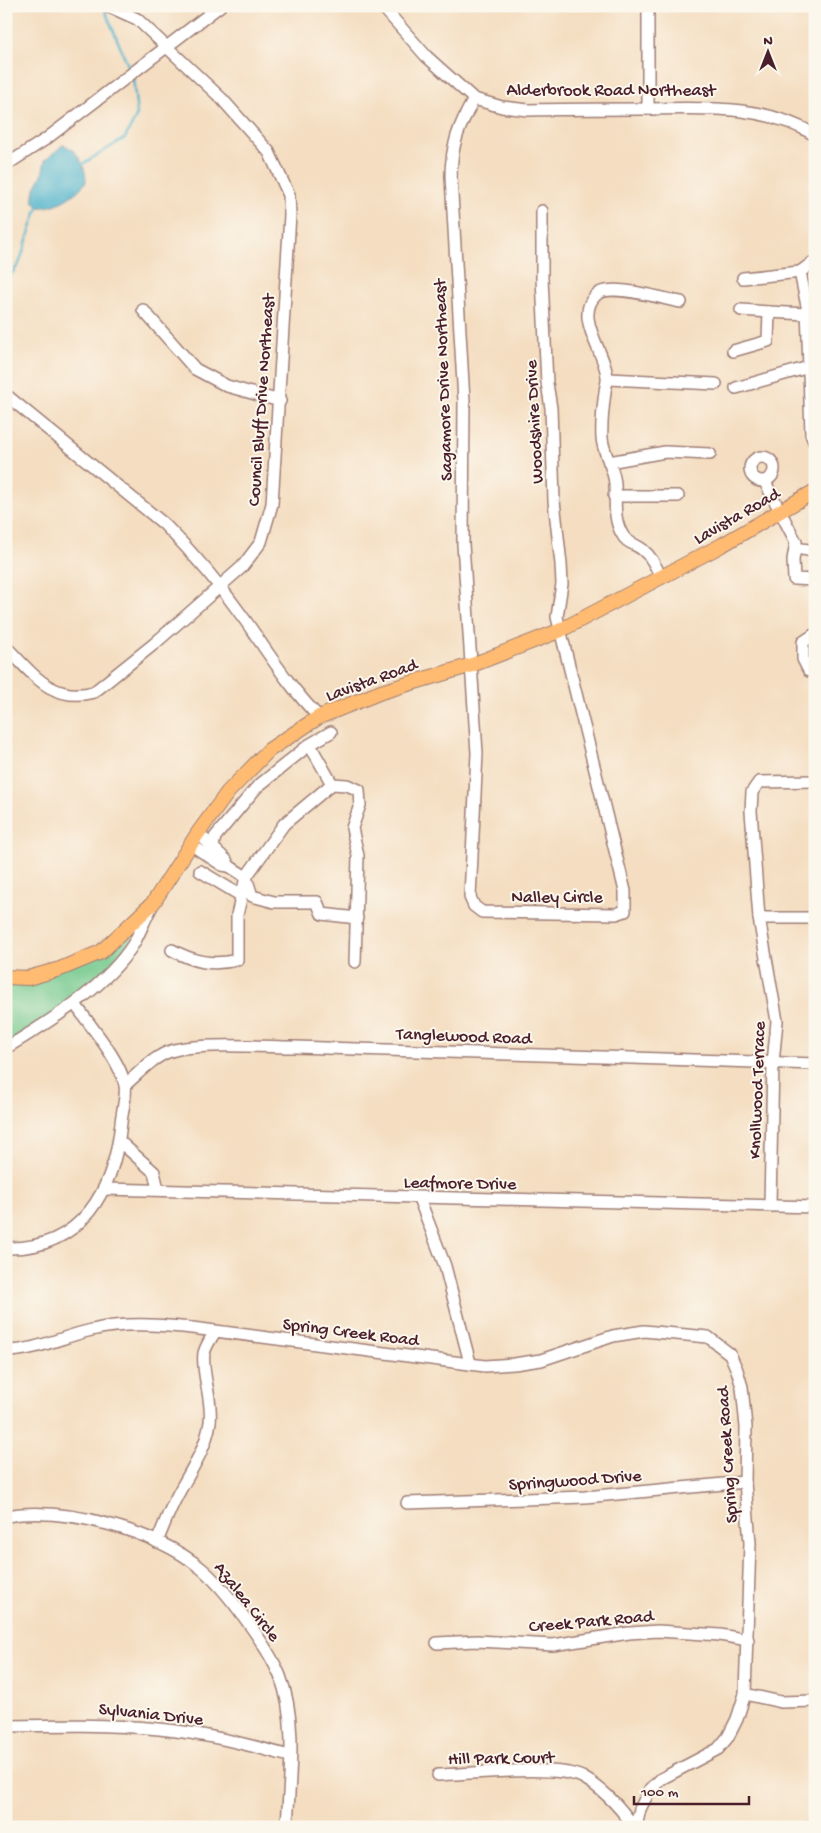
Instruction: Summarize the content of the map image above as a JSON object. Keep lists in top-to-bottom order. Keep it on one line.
{"streets":{"main road":["Lavista Road"],"street":["Alderbrook Road Northeast","Sagamore Drive Northeast","Council Bluff Drive Northeast","Woodshire Drive","Nalley Circle","Tanglewood Road","Knollwood Terrace","Leafmore Drive","Spring Creek Road","Springwood Drive","Azalea Circle","Creek Park Road","Sylvania Drive","Hill Park Court"]},"crossings":[["Alderbrook Road Northeast","Sagamore Drive Northeast"],["Sagamore Drive Northeast","Lavista Road"],["Sagamore Drive Northeast","Nalley Circle"],["Woodshire Drive","Lavista Road"],["Woodshire Drive","Nalley Circle"],["Lavista Road","Nalley Circle"],["Tanglewood Road","Knollwood Terrace"],["Knollwood Terrace","Leafmore Drive"],["Spring Creek Road","Springwood Drive"],["Spring Creek Road","Creek Park Road"],["Spring Creek Road","Hill Park Court"],["Azalea Circle","Sylvania Drive"]],"scale_bar":"100 m","north":"top"}
